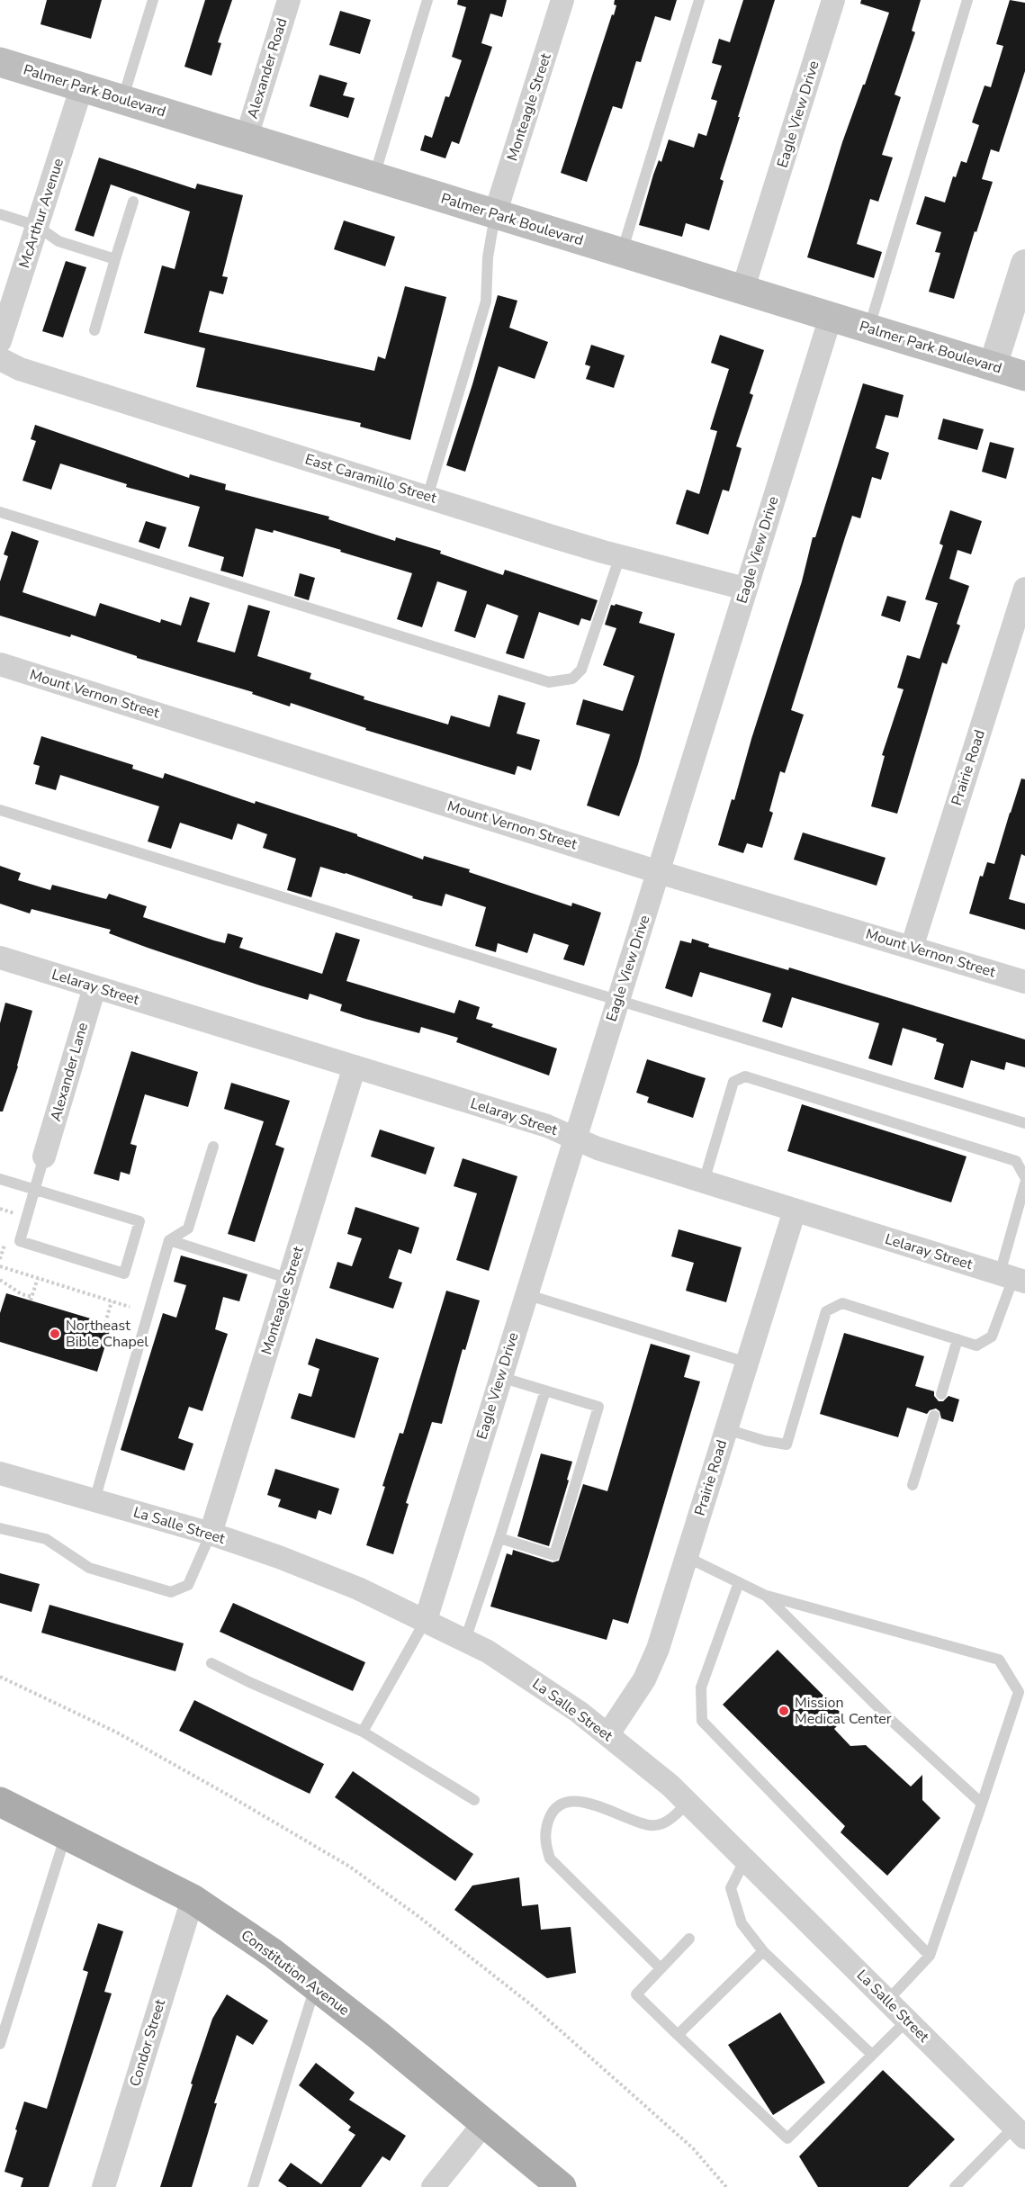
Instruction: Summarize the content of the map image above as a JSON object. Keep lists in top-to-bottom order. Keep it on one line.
{"streets":{"main road":["Palmer Park Boulevard","Constitution Avenue"],"street":["Alexander Road","Monteagle Street","Eagle View Drive","McArthur Avenue","East Caramillo Street","Mount Vernon Street","Prairie Road","Lelaray Street","Alexander Lane","La Salle Street","Condor Street"]},"crossings":[["Alexander Road","Palmer Park Boulevard"],["Palmer Park Boulevard","Monteagle Street"],["Palmer Park Boulevard","Eagle View Drive"],["Palmer Park Boulevard","McArthur Avenue"],["Monteagle Street","Lelaray Street"],["Monteagle Street","La Salle Street"],["Eagle View Drive","East Caramillo Street"],["Eagle View Drive","Mount Vernon Street"],["Eagle View Drive","Lelaray Street"],["Eagle View Drive","La Salle Street"],["Mount Vernon Street","Prairie Road"],["Prairie Road","Lelaray Street"],["Prairie Road","La Salle Street"],["Lelaray Street","Alexander Lane"],["Constitution Avenue","Condor Street"]],"places":["Northeast Bible Chapel","Mission Medical Center"]}
